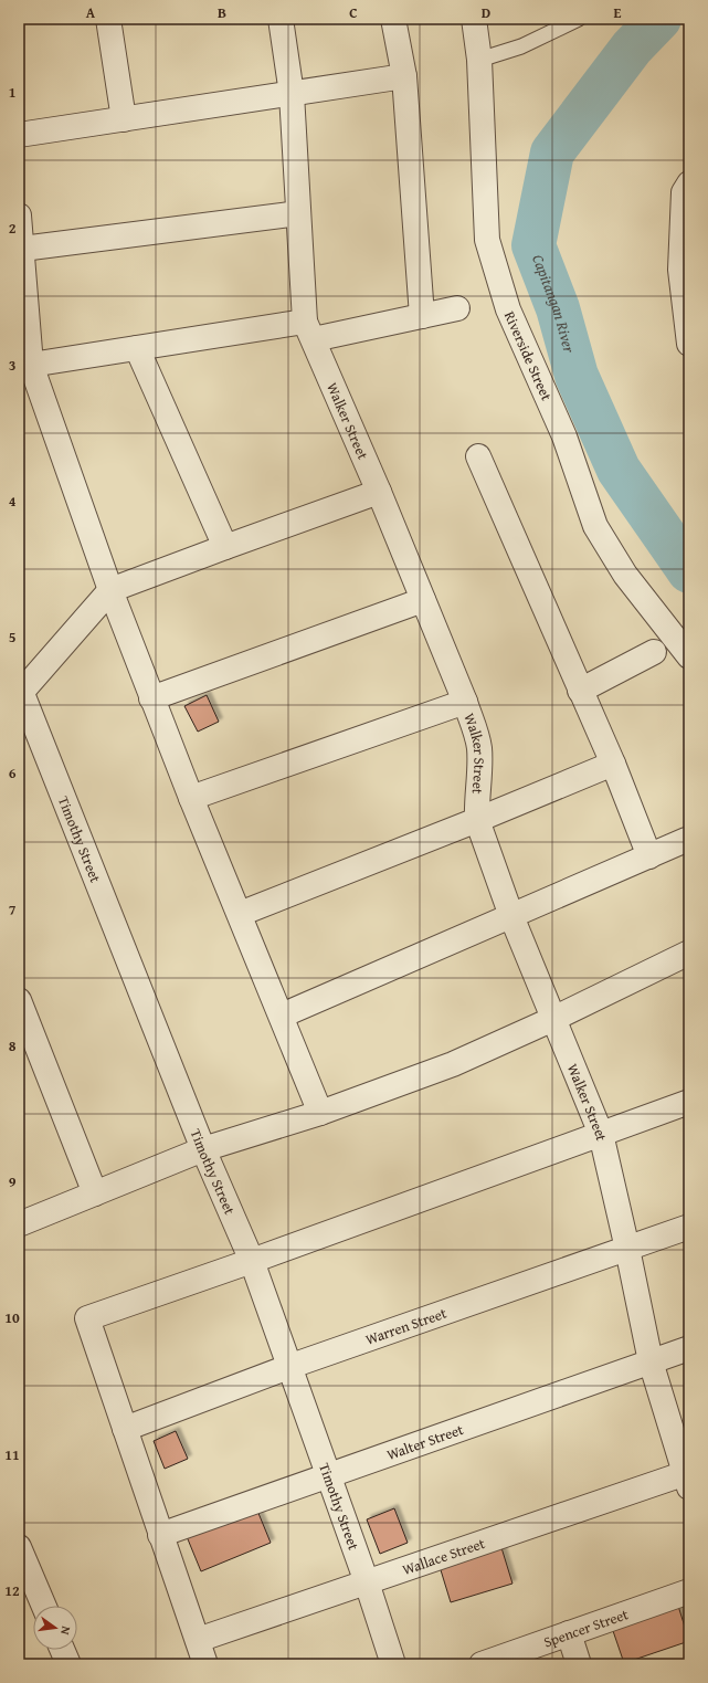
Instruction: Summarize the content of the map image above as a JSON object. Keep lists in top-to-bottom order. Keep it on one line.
{"streets":{"street":["Riverside Street","Walker Street","Timothy Street","Warren Street","Walter Street","Wallace Street","Spencer Street"]},"crossings":[["Walker Street","Warren Street"],["Walker Street","Walter Street"],["Walker Street","Wallace Street"],["Timothy Street","Warren Street"],["Timothy Street","Walter Street"],["Timothy Street","Wallace Street"]],"water":["Capitangan River"],"north":"right","grid":{"columns":["A","B","C","D","E"],"rows":["1","2","3","4","5","6","7","8","9","10","11","12"]}}
